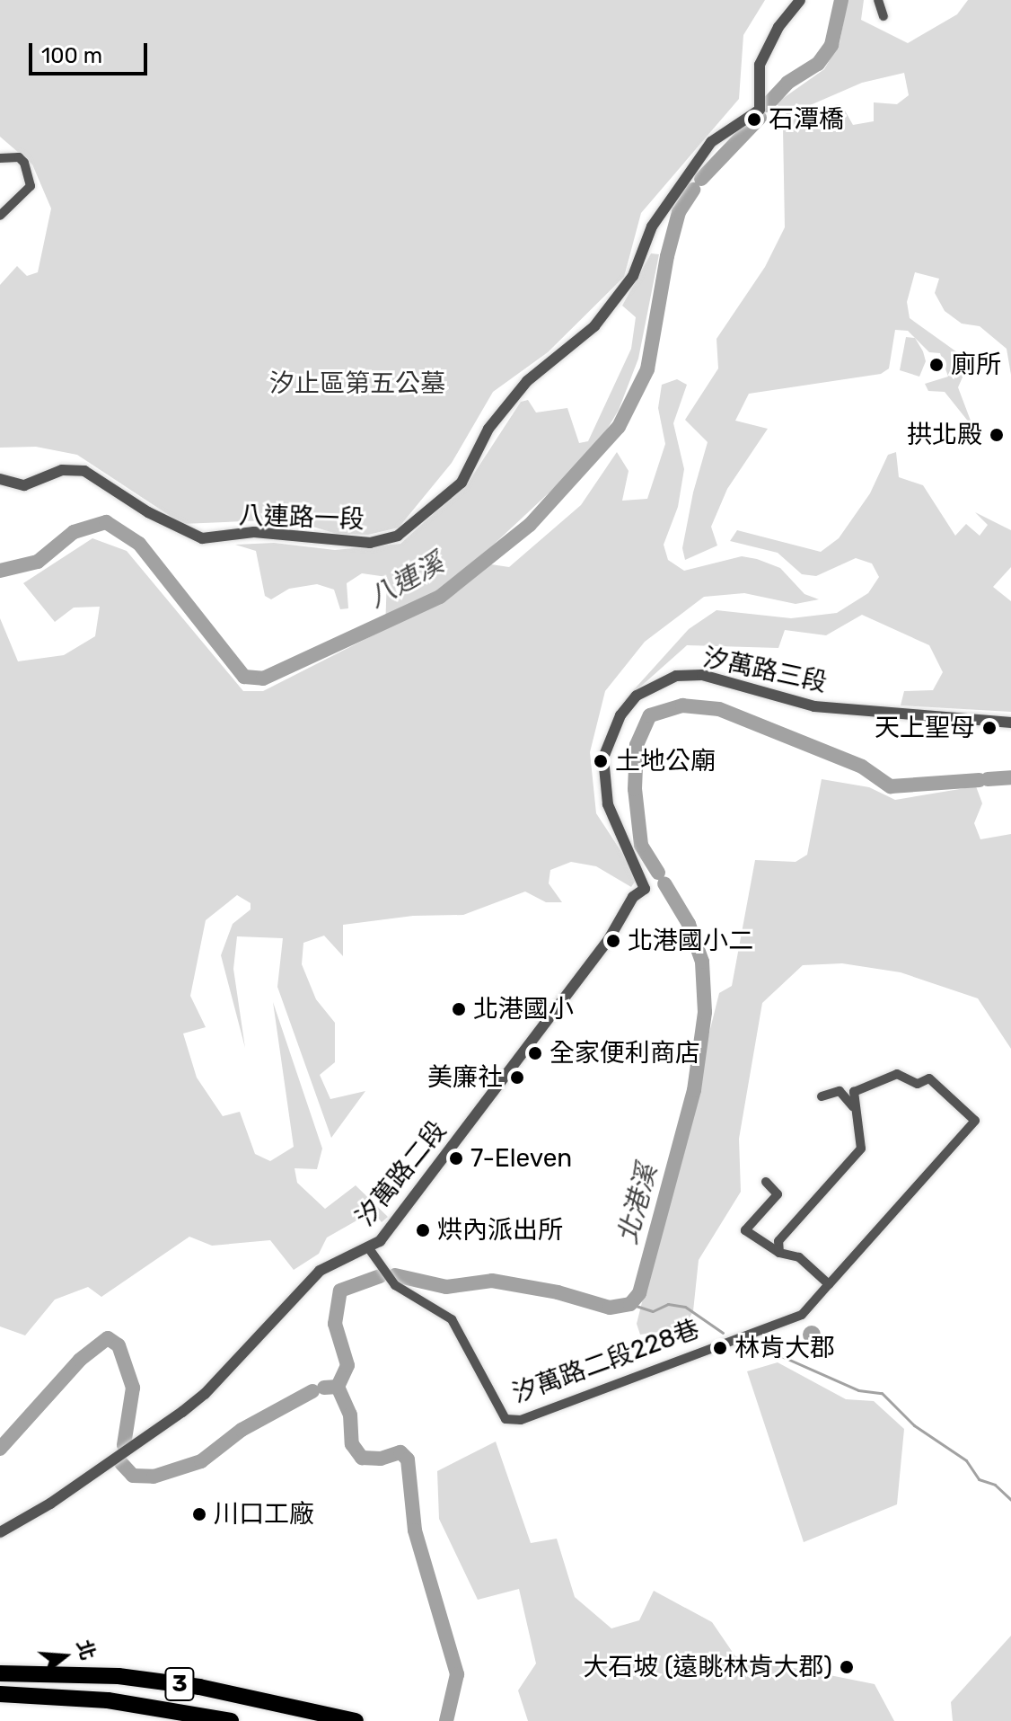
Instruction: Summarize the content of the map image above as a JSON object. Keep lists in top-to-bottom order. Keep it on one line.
{"streets":{"highway":["3"],"street":["八連路一段","汐萬路三段","汐萬路二段","汐萬路二段228巷"]},"crossings":[["汐萬路三段","汐萬路二段"],["汐萬路二段","汐萬路二段228巷"]],"water":["八連溪","北港溪"],"parks":["汐止區第五公墓"],"places":["石潭橋","廁所","拱北殿","天上聖母","土地公廟","北港國小二","北港國小","全家便利商店","美廉社","7-Eleven","烘內派出所","林肯大郡","川口工廠","大石坡 (遠眺林肯大郡)"],"scale_bar":"100 m","north":"right"}
